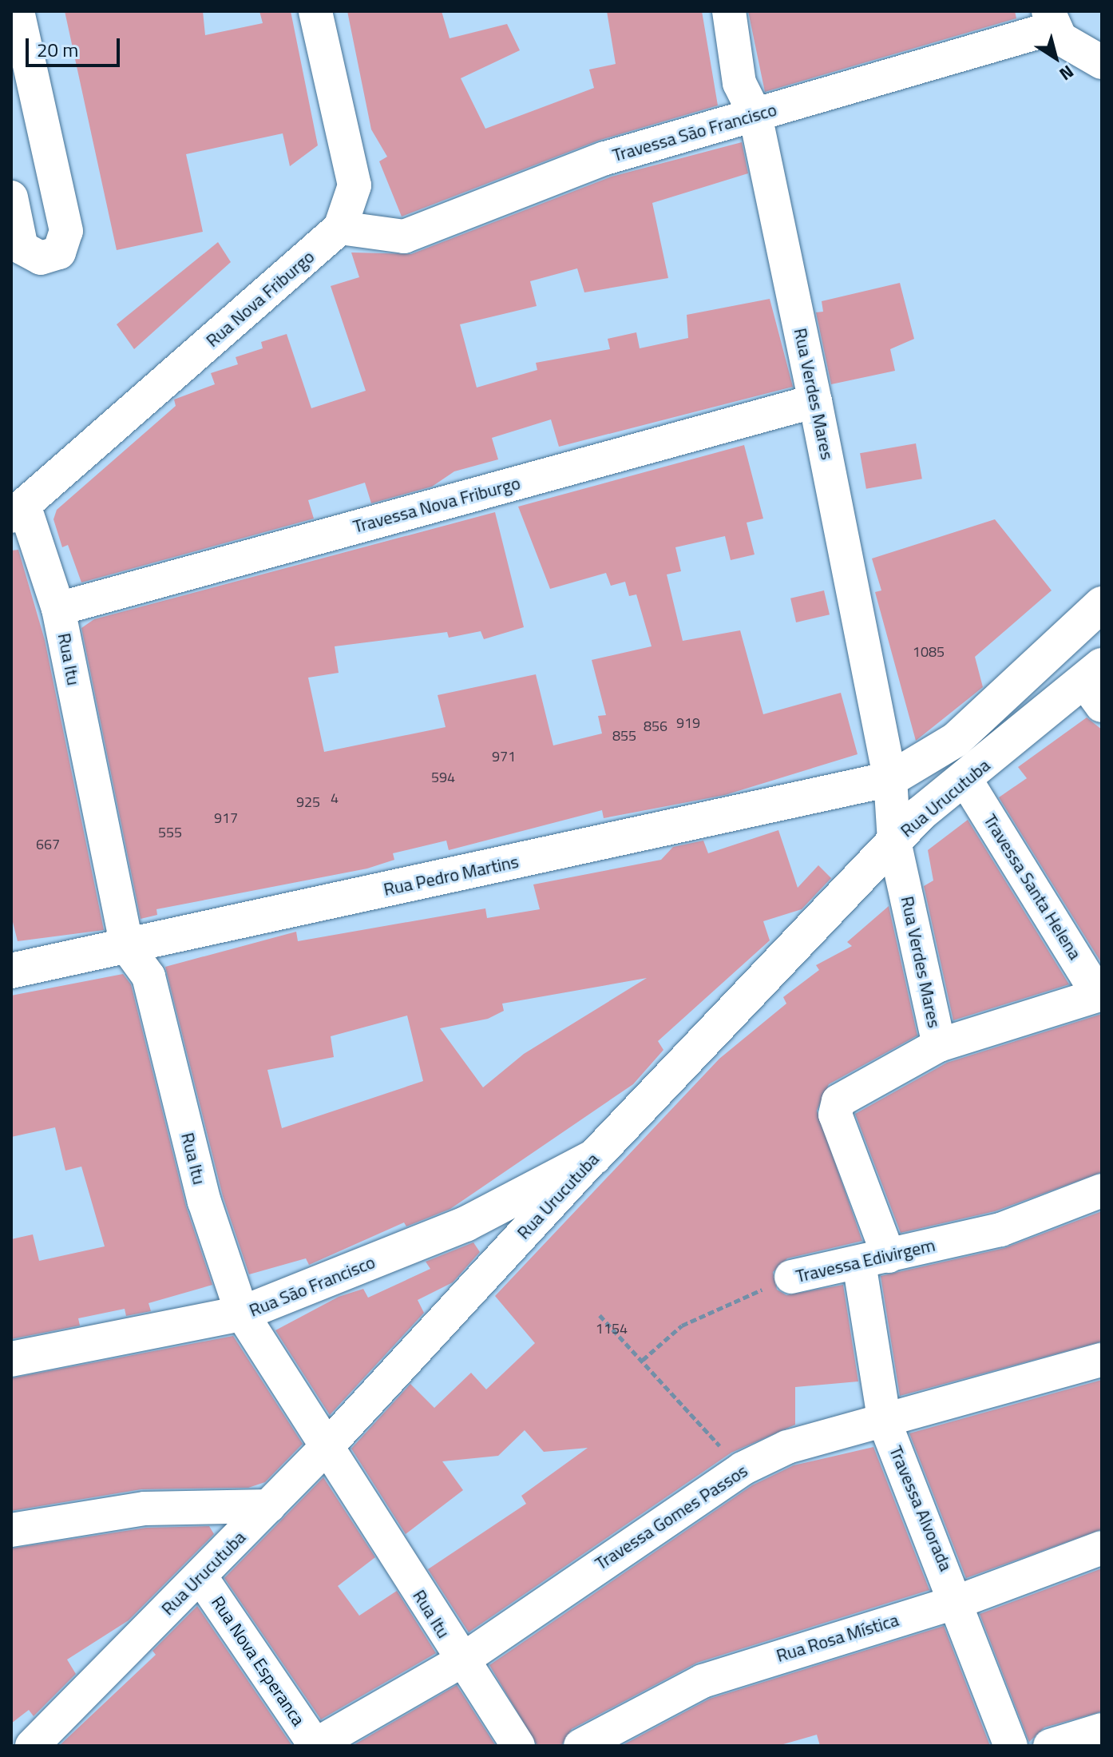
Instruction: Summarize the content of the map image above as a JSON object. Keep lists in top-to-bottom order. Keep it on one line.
{"streets":{"street":["Travessa São Francisco","Rua Nova Friburgo","Rua Verdes Mares","Travessa Nova Friburgo","Rua Itu","Rua Urucutuba","Rua Pedro Martins","Travessa Santa Helena","Travessa Edivirgem","Rua São Francisco","Travessa Alvorada","Travessa Gomes Passos","Rua Rosa Mística","Rua Nova Esperanca"]},"crossings":[["Travessa São Francisco","Rua Nova Friburgo"],["Travessa São Francisco","Rua Verdes Mares"],["Rua Nova Friburgo","Rua Itu"],["Rua Verdes Mares","Travessa Nova Friburgo"],["Rua Verdes Mares","Rua Urucutuba"],["Rua Verdes Mares","Rua Pedro Martins"],["Rua Verdes Mares","Travessa Alvorada"],["Travessa Nova Friburgo","Rua Itu"],["Rua Itu","Rua Urucutuba"],["Rua Itu","Rua Pedro Martins"],["Rua Itu","Rua São Francisco"],["Rua Itu","Travessa Gomes Passos"],["Rua Urucutuba","Travessa Santa Helena"],["Rua Urucutuba","Rua São Francisco"],["Rua Urucutuba","Rua Nova Esperanca"],["Travessa Edivirgem","Travessa Alvorada"],["Travessa Alvorada","Travessa Gomes Passos"],["Travessa Alvorada","Rua Rosa Mística"],["Travessa Gomes Passos","Rua Nova Esperanca"]],"house_numbers":["1085","919","856","855","971","594","4","925","917","555","667","1154"],"scale_bar":"20 m","north":"bottom right"}
